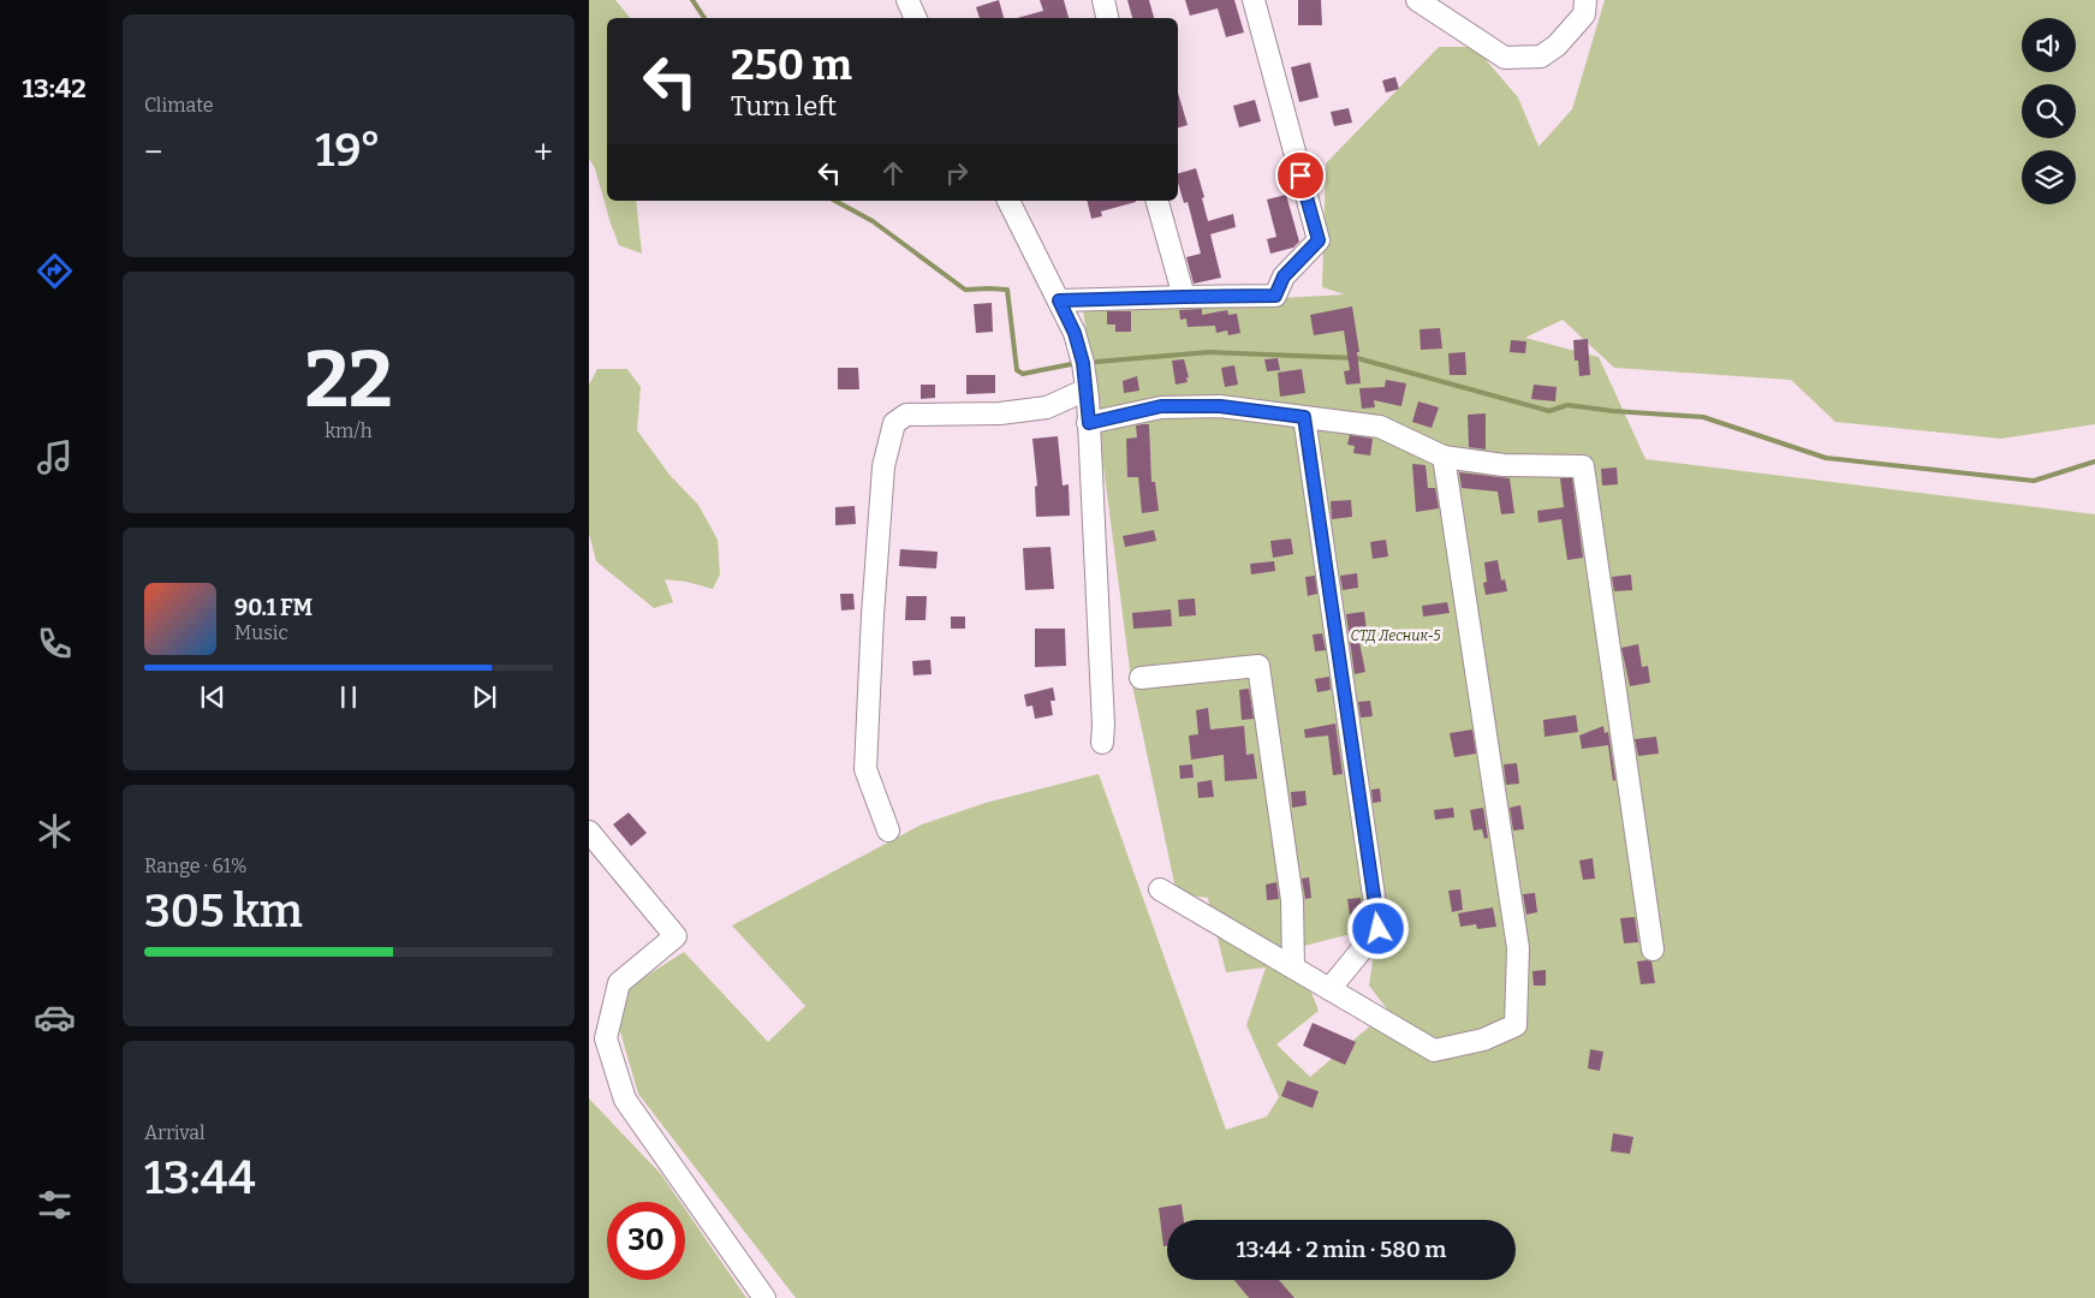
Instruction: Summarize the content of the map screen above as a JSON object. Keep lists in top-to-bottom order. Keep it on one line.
{"parks":["СТД Лесник-5"],"page":{"tabs":"13:42","tile":["Climate",["22","km/h"],["Range · 61%","305 km"],["Arrival","13:44"]],"turn":["250 m","Turn left"],"heat":["−","19°","+"],"song":["90.1 FM","Music"],"limit":"30","trip":"13:44 · 2 min · 580 m"}}
